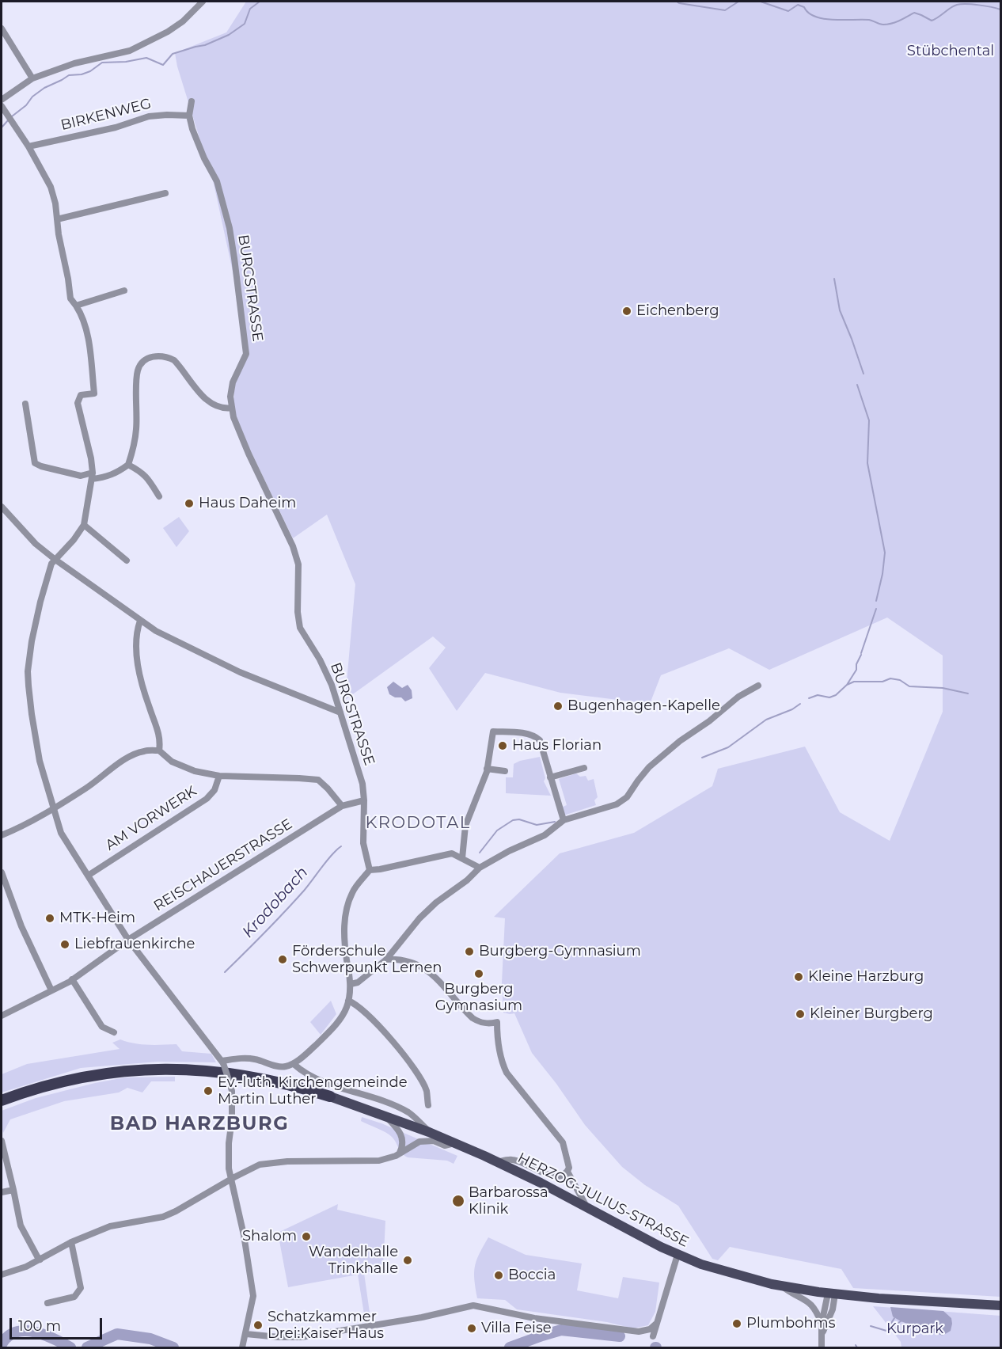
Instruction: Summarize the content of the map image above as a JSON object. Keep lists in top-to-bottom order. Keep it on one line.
{"streets":{"main road":["HERZOG-JULIUS-STRASSE"],"street":["BIRKENWEG","BURGSTRASSE","AM VORWERK","REISCHAUERSTRASSE"]},"crossings":[["BIRKENWEG","BURGSTRASSE"],["BURGSTRASSE","REISCHAUERSTRASSE"]],"districts":["KRODOTAL","BAD HARZBURG"],"water":["Krodobach"],"parks":["Stübchental","Kurpark"],"places":["Eichenberg","Haus Daheim","Bugenhagen-Kapelle","Haus Florian","MTK-Heim","Liebfrauenkirche","Burgberg-Gymnasium","Förderschule Schwerpunkt Lernen","Burgberg Gymnasium","Kleine Harzburg","Kleiner Burgberg","Ev.-luth. Kirchengemeinde Martin Luther","Barbarossa Klinik","Shalom","Wandelhalle Trinkhalle","Boccia","Plumbohms","Schatzkammer Drei:Kaiser Haus","Villa Feise"],"scale_bar":"100 m"}
